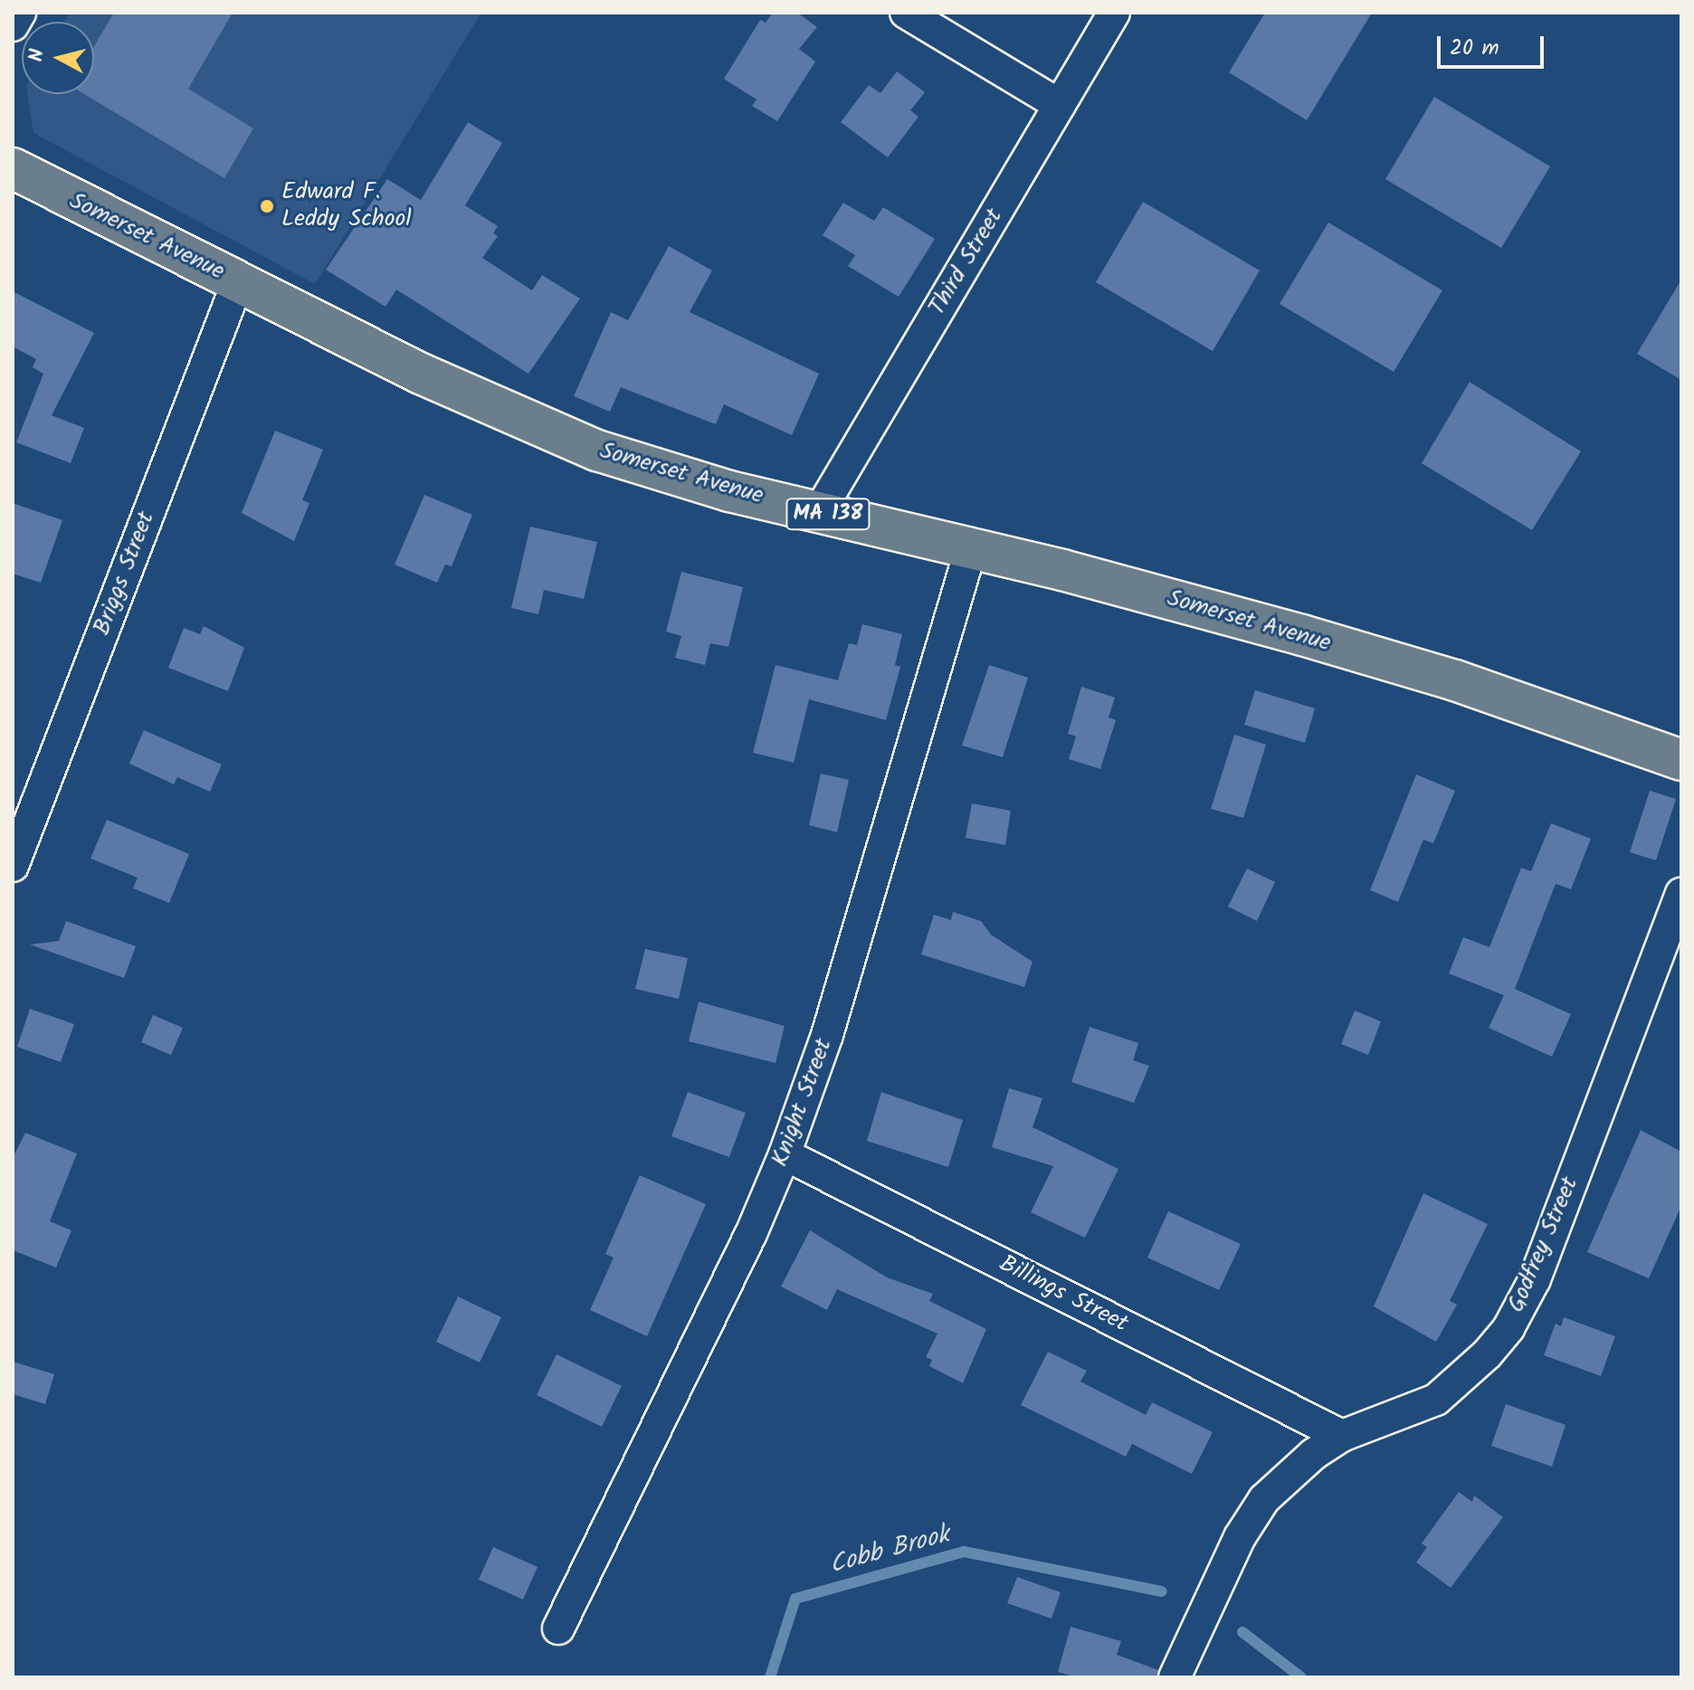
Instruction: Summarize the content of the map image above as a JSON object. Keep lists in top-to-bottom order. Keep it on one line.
{"streets":{"main road":["Somerset Avenue","MA 138"],"street":["Third Street","Briggs Street","Knight Street","Godfrey Street","Billings Street"]},"crossings":[["Somerset Avenue","Third Street"],["Somerset Avenue","Briggs Street"],["Somerset Avenue","Knight Street"],["Knight Street","Billings Street"],["Godfrey Street","Billings Street"]],"water":["Cobb Brook"],"places":["Edward F. Leddy School"],"scale_bar":"20 m","north":"left"}
